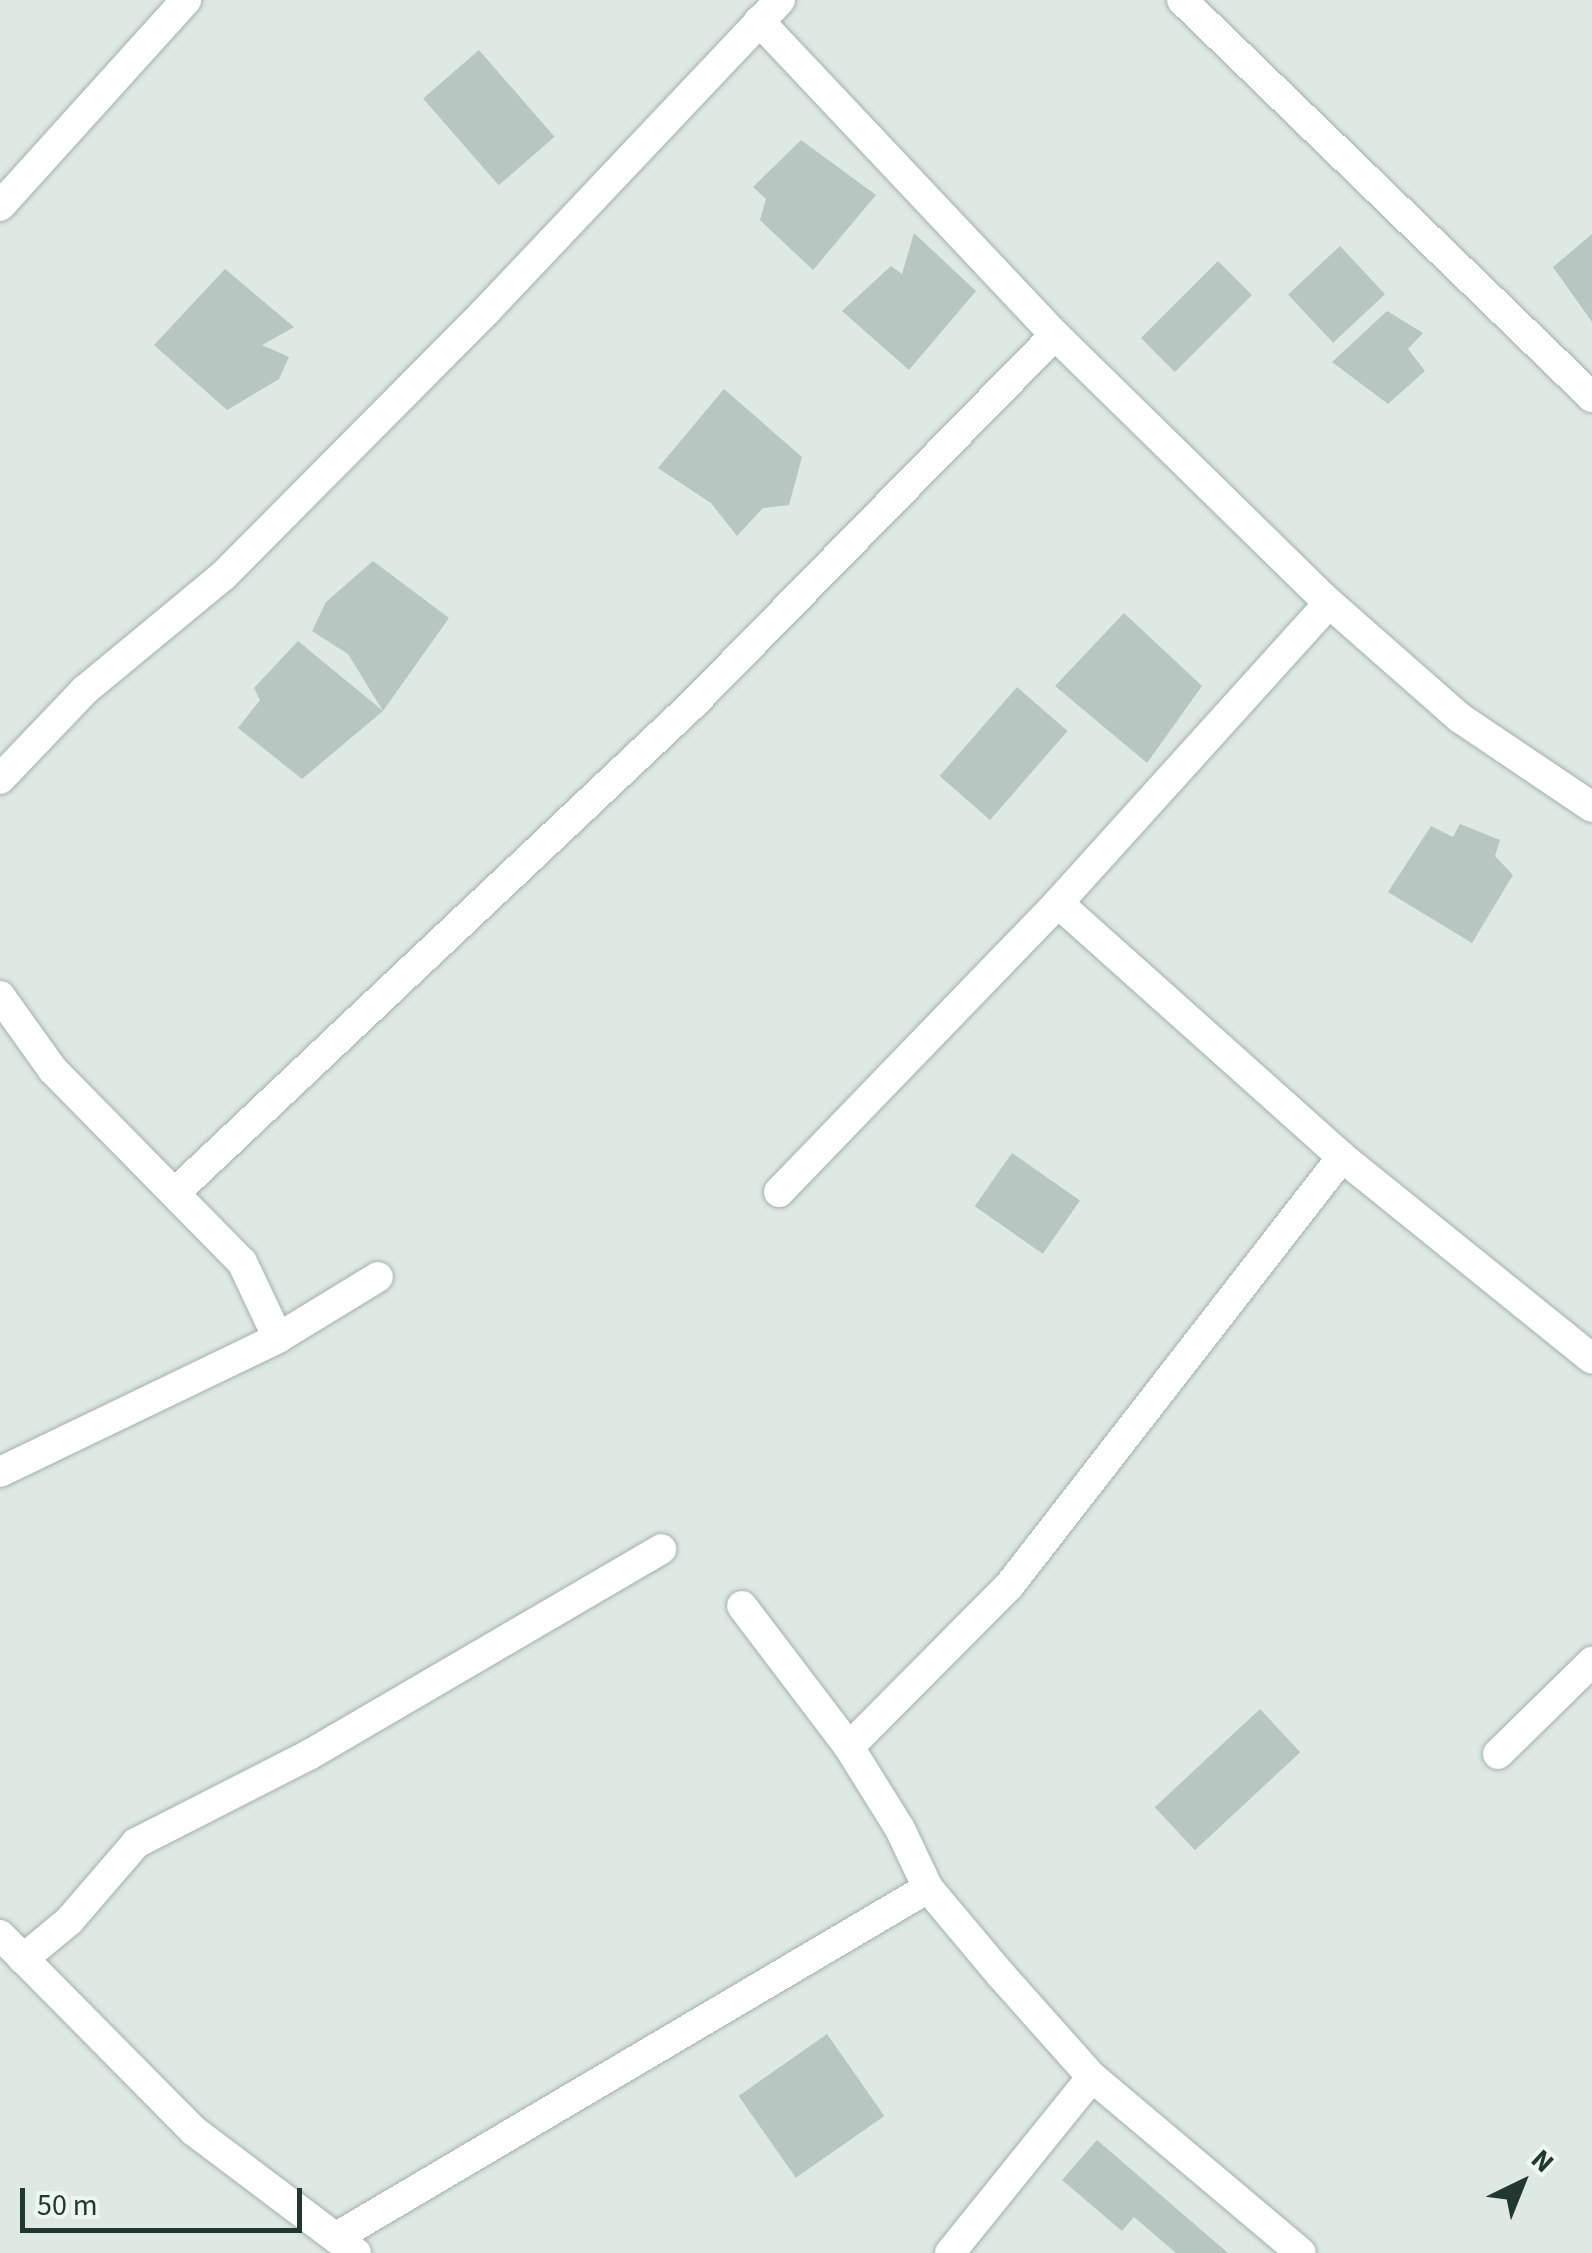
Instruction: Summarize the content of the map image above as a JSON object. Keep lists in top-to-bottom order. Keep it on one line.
{"scale_bar":"50 m","north":"top right"}
